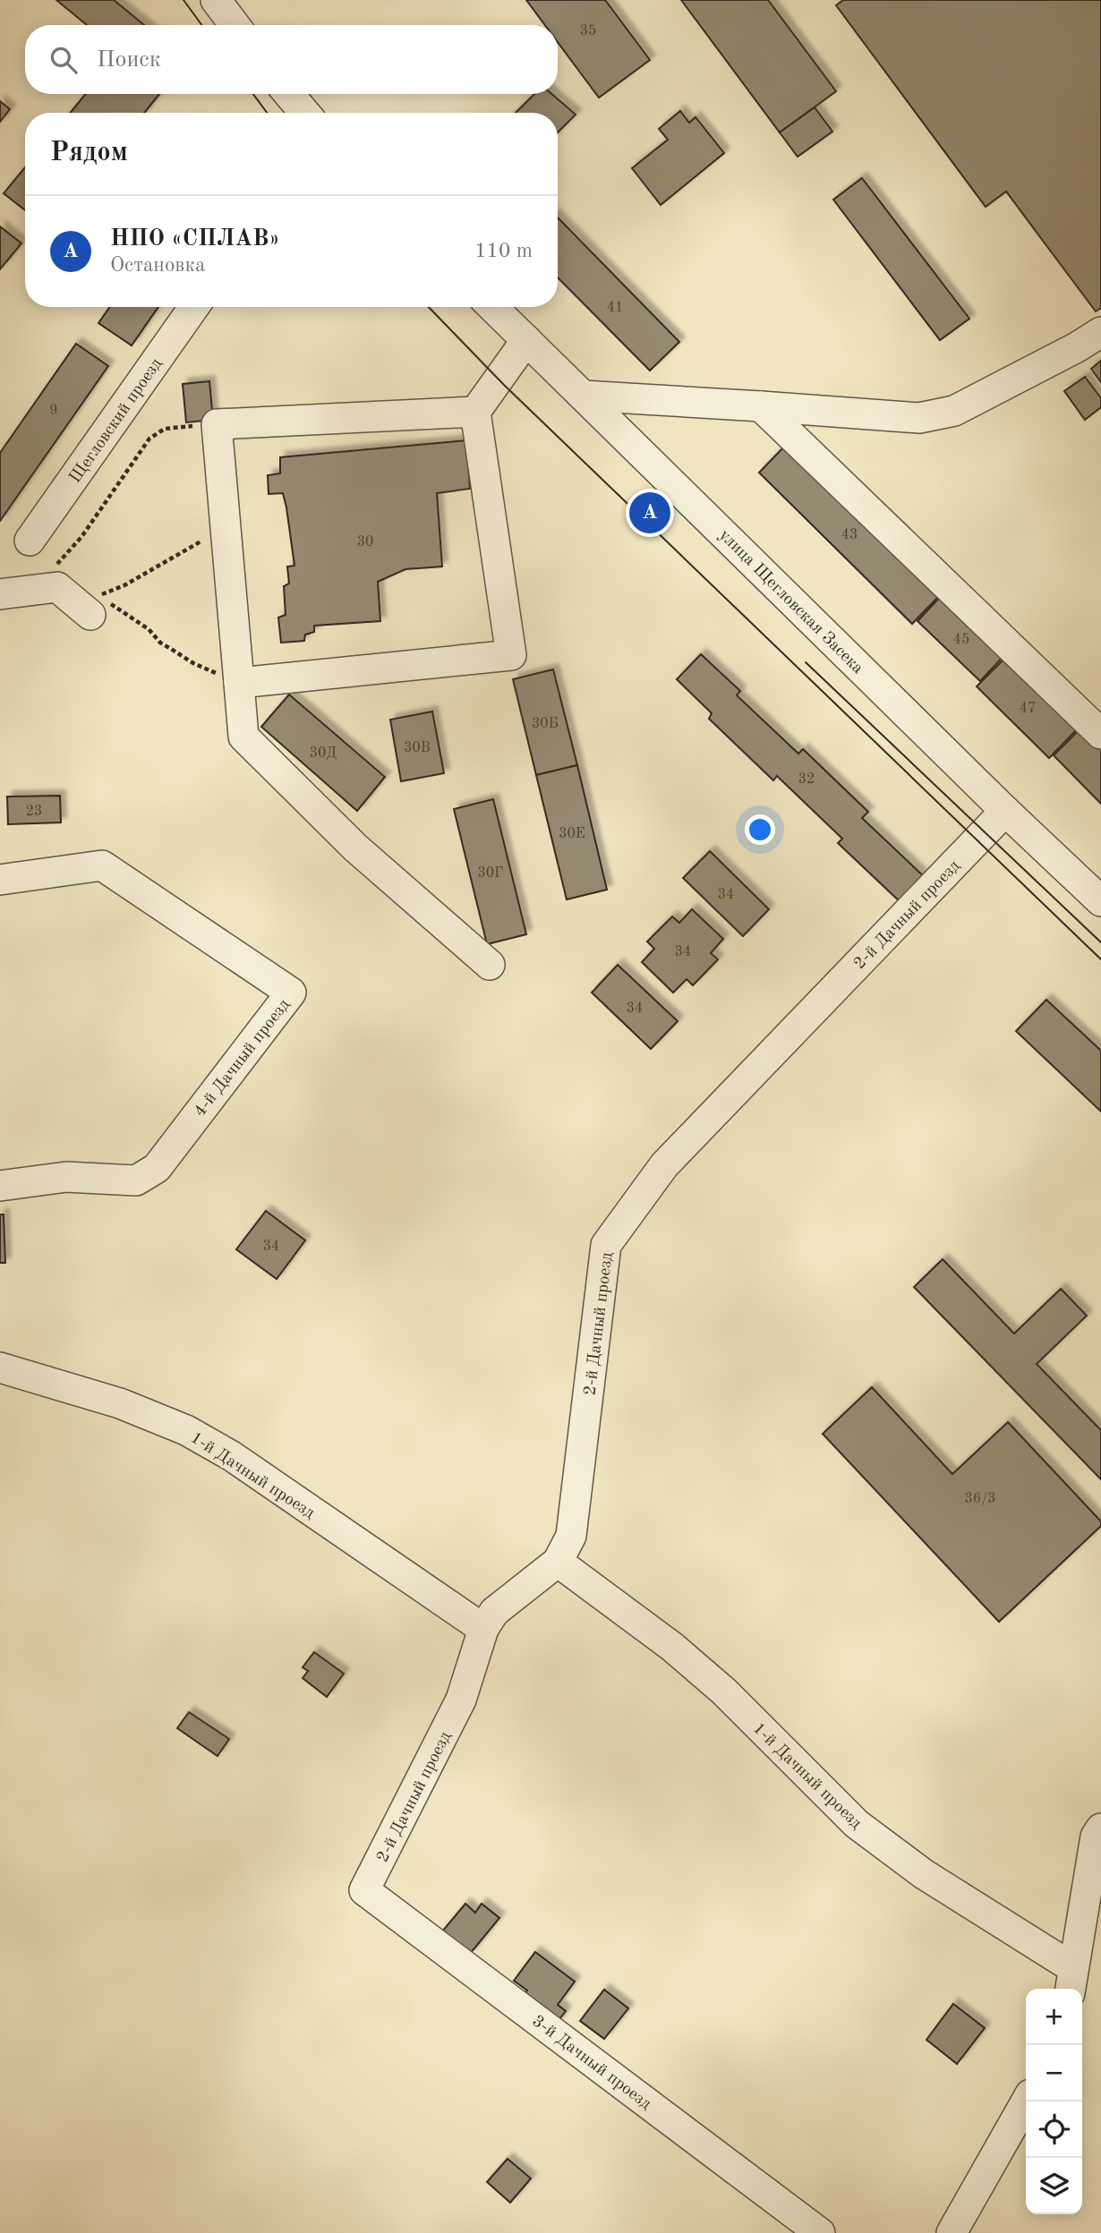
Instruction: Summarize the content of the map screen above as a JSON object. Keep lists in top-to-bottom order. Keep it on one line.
{"streets":{"street":["Щегловский проезд","улица Щегловская Засека","2-й Дачный проезд","4-й Дачный проезд","1-й Дачный проезд","3-й Дачный проезд"]},"crossings":[["улица Щегловская Засека","2-й Дачный проезд"],["2-й Дачный проезд","1-й Дачный проезд"],["2-й Дачный проезд","3-й Дачный проезд"]],"house_numbers":["35","41","9","43","30","45","47","30Б","30В","30Д","32","23","30Е","30Г","34","34","34","34","36/3"],"page":{"search":"Поиск","heading":"Рядом","list":[{"mark":"A","name":"НПО «СПЛАВ»","note":"Остановка","value":"110 m"}],"pins":"A","map_buttons":["+","−"]}}
